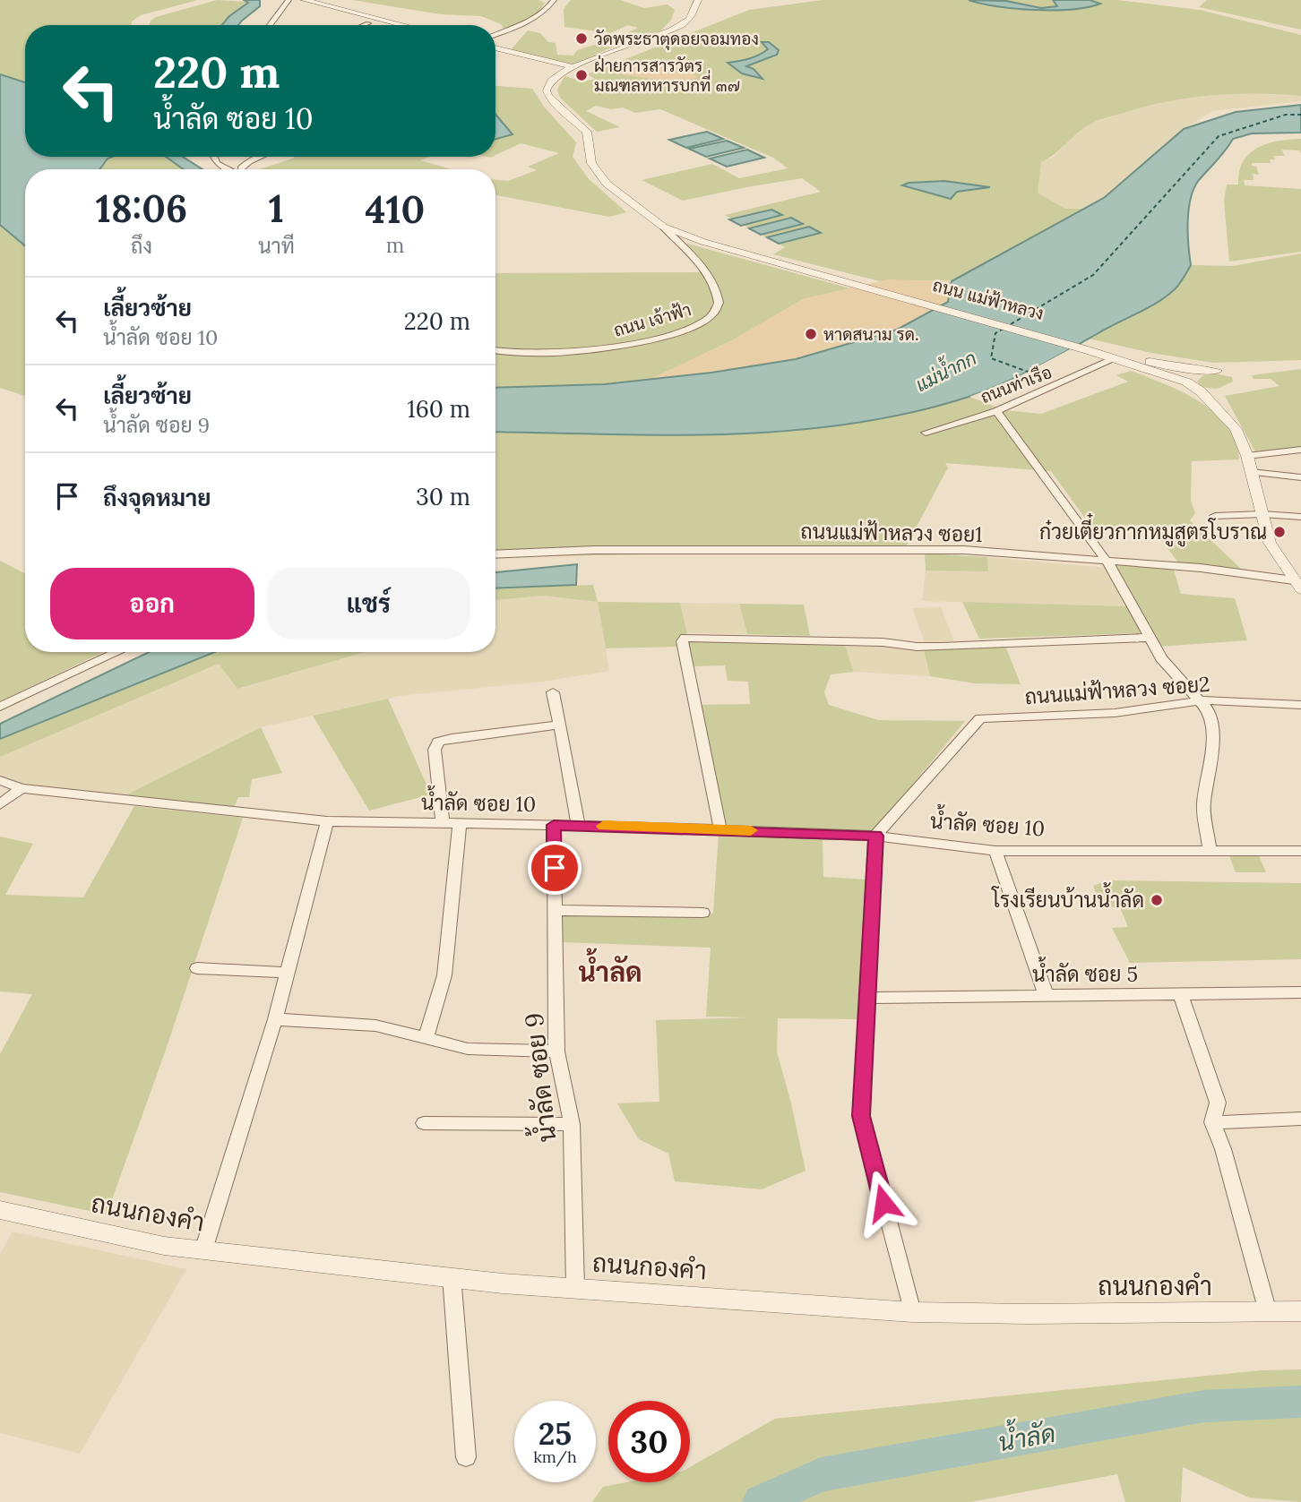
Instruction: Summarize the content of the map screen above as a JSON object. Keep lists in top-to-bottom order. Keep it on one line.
{"streets":{"street":["ถนน แม่ฟ้าหลวง","ถนน เจ้าฟ้า","ถนนท่าเรือ","ถนนแม่ฟ้าหลวง ซอย1","ถนนแม่ฟ้าหลวง ซอย2","น้ำลัด ซอย 10","น้ำลัด ซอย 5","น้ำลัด ซอย 9","ถนนกองคำ"]},"crossings":[["ถนน แม่ฟ้าหลวง","ถนน เจ้าฟ้า"],["ถนน แม่ฟ้าหลวง","ถนนท่าเรือ"],["ถนน แม่ฟ้าหลวง","ถนนแม่ฟ้าหลวง ซอย1"],["ถนนแม่ฟ้าหลวง ซอย2","น้ำลัด ซอย 10"],["น้ำลัด ซอย 10","น้ำลัด ซอย 9"],["น้ำลัด ซอย 9","ถนนกองคำ"]],"districts":["น้ำลัด"],"water":["แม่น้ำกก","น้ำลัด"],"places":["วัดพระธาตุดอยจอมทอง","ฝ่ายการสารวัตร มณฑลทหารบกที่ ๓๗","หาดสนาม รด.","ก๋วยเตี๋ยวกากหมูสูตรโบราณ","โรงเรียนบ้านน้ำลัด"],"page":{"turn":["220 m","น้ำลัด ซอย 10"],"eta":["18:06","ถึง","1","นาที","410","m"],"list":[{"name":"เลี้ยวซ้าย","note":"น้ำลัด ซอย 10","value":"220 m"},{"name":"เลี้ยวซ้าย","note":"น้ำลัด ซอย 9","value":"160 m"},{"name":"ถึงจุดหมาย","value":"30 m"}],"buttons":["ออก","แชร์"],"speed":"25 km/h","limit":"30"}}
